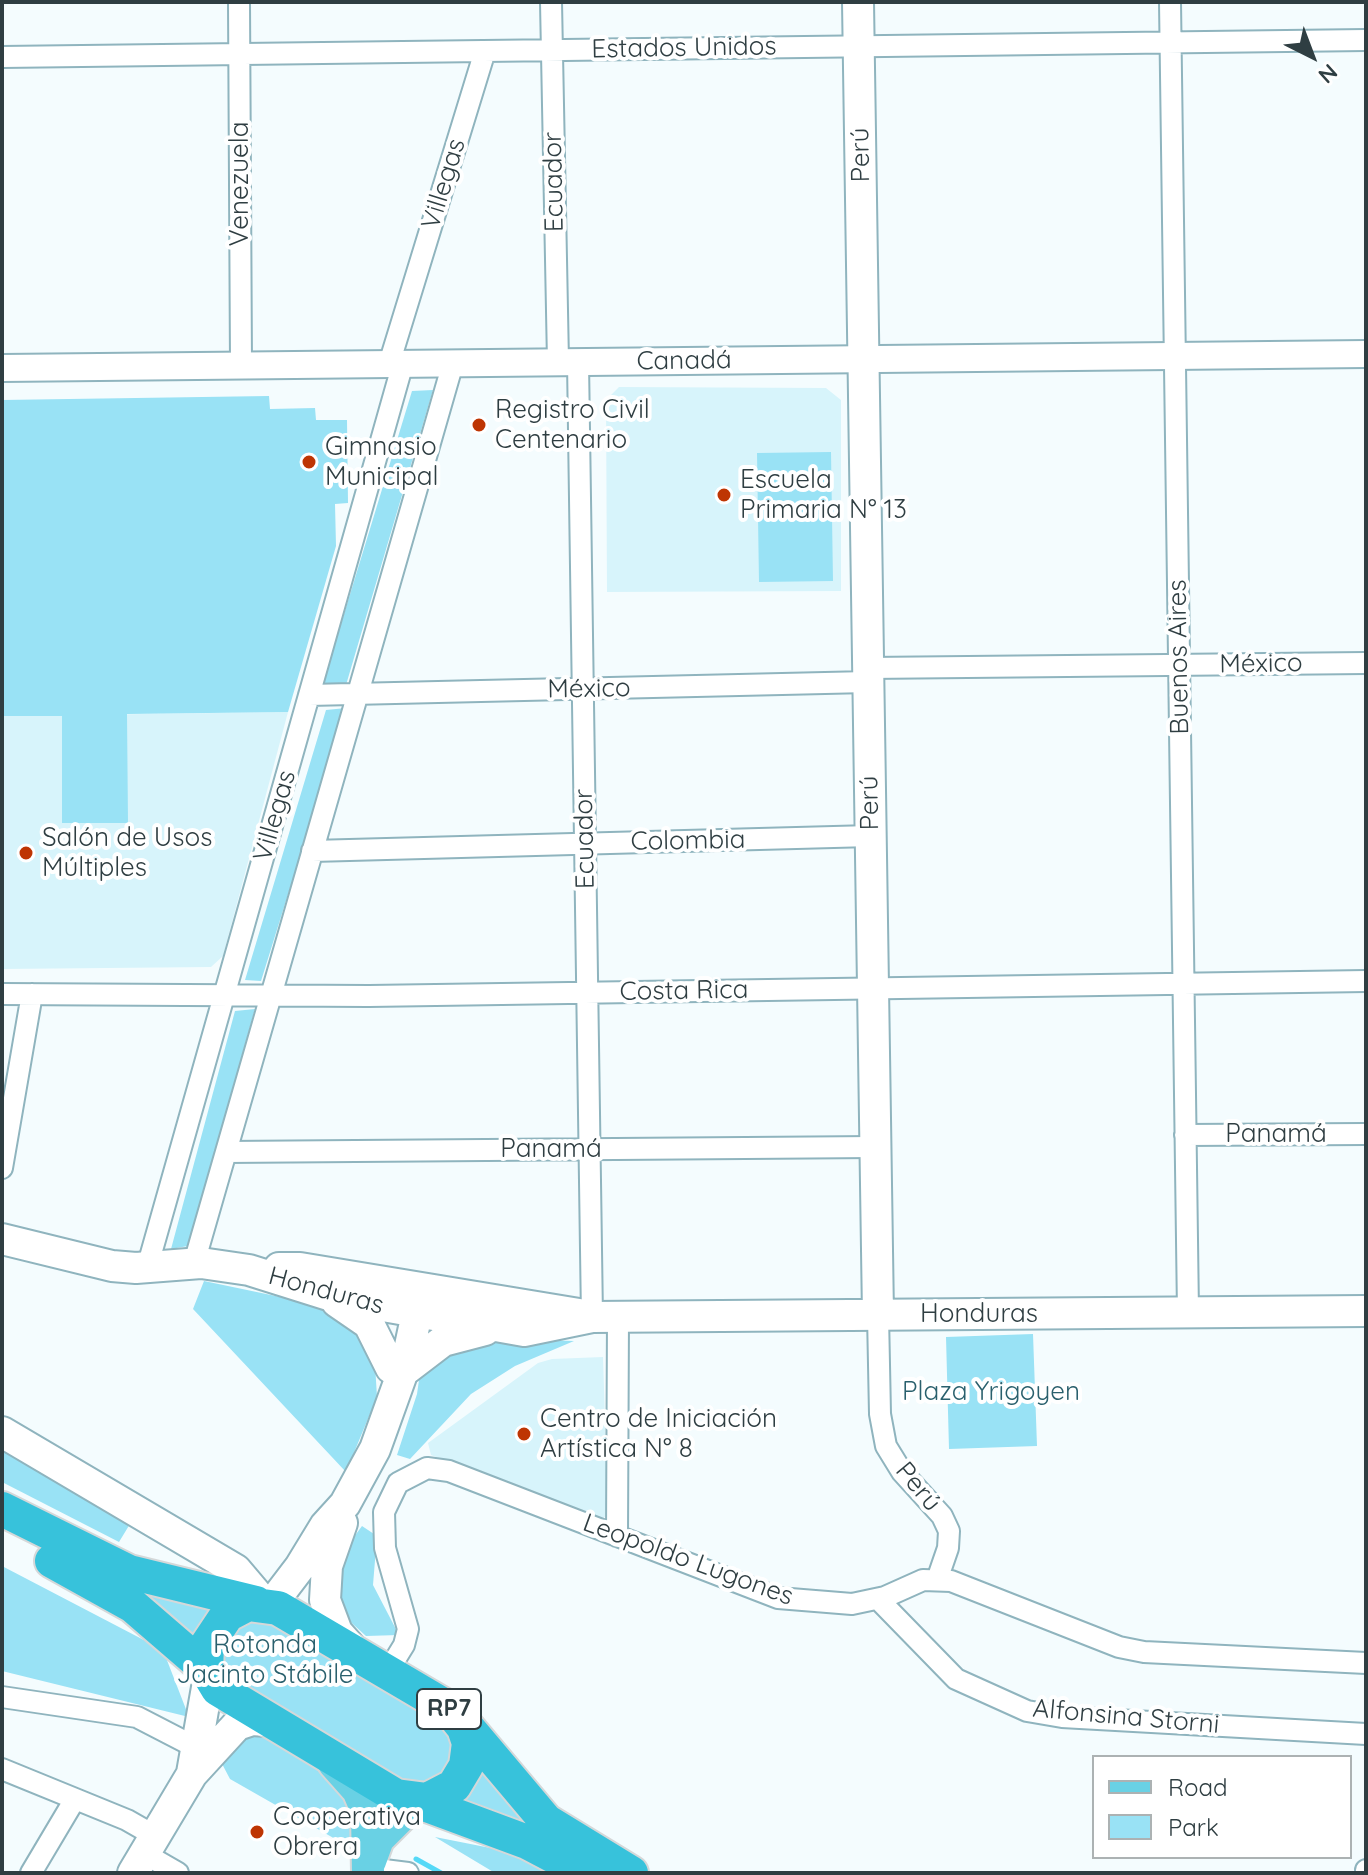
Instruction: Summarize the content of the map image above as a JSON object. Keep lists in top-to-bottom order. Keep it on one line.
{"streets":{"highway":["RP7"],"main road":["Perú","Honduras"],"street":["Estados Unidos","Ecuador","Venezuela","Villegas","Canadá","Buenos Aires","México","Colombia","Costa Rica","Panamá","Leopoldo Lugones","Alfonsina Storni"]},"crossings":[["Estados Unidos","Perú"],["Estados Unidos","Ecuador"],["Estados Unidos","Venezuela"],["Estados Unidos","Villegas"],["Estados Unidos","Buenos Aires"],["Perú","Canadá"],["Perú","México"],["Perú","Colombia"],["Perú","Costa Rica"],["Perú","Panamá"],["Perú","Honduras"],["Perú","Leopoldo Lugones"],["Ecuador","Canadá"],["Ecuador","México"],["Ecuador","Colombia"],["Ecuador","Costa Rica"],["Ecuador","Panamá"],["Ecuador","Honduras"],["Ecuador","Leopoldo Lugones"],["Venezuela","Canadá"],["Villegas","Canadá"],["Villegas","México"],["Villegas","Colombia"],["Villegas","Costa Rica"],["Villegas","Panamá"],["Villegas","Honduras"],["Canadá","Buenos Aires"],["Buenos Aires","México"],["Buenos Aires","Costa Rica"],["Buenos Aires","Panamá"],["Buenos Aires","Honduras"],["Leopoldo Lugones","RP7"],["Leopoldo Lugones","Alfonsina Storni"]],"parks":["Plaza Yrigoyen","Rotonda Jacinto Stábile"],"places":["Registro Civil Centenario","Gimnasio Municipal","Escuela Primaria N° 13","Salón de Usos Múltiples","Centro de Iniciación Artística N° 8","Cooperativa Obrera"],"legend":["Road","Park"],"north":"bottom right"}
